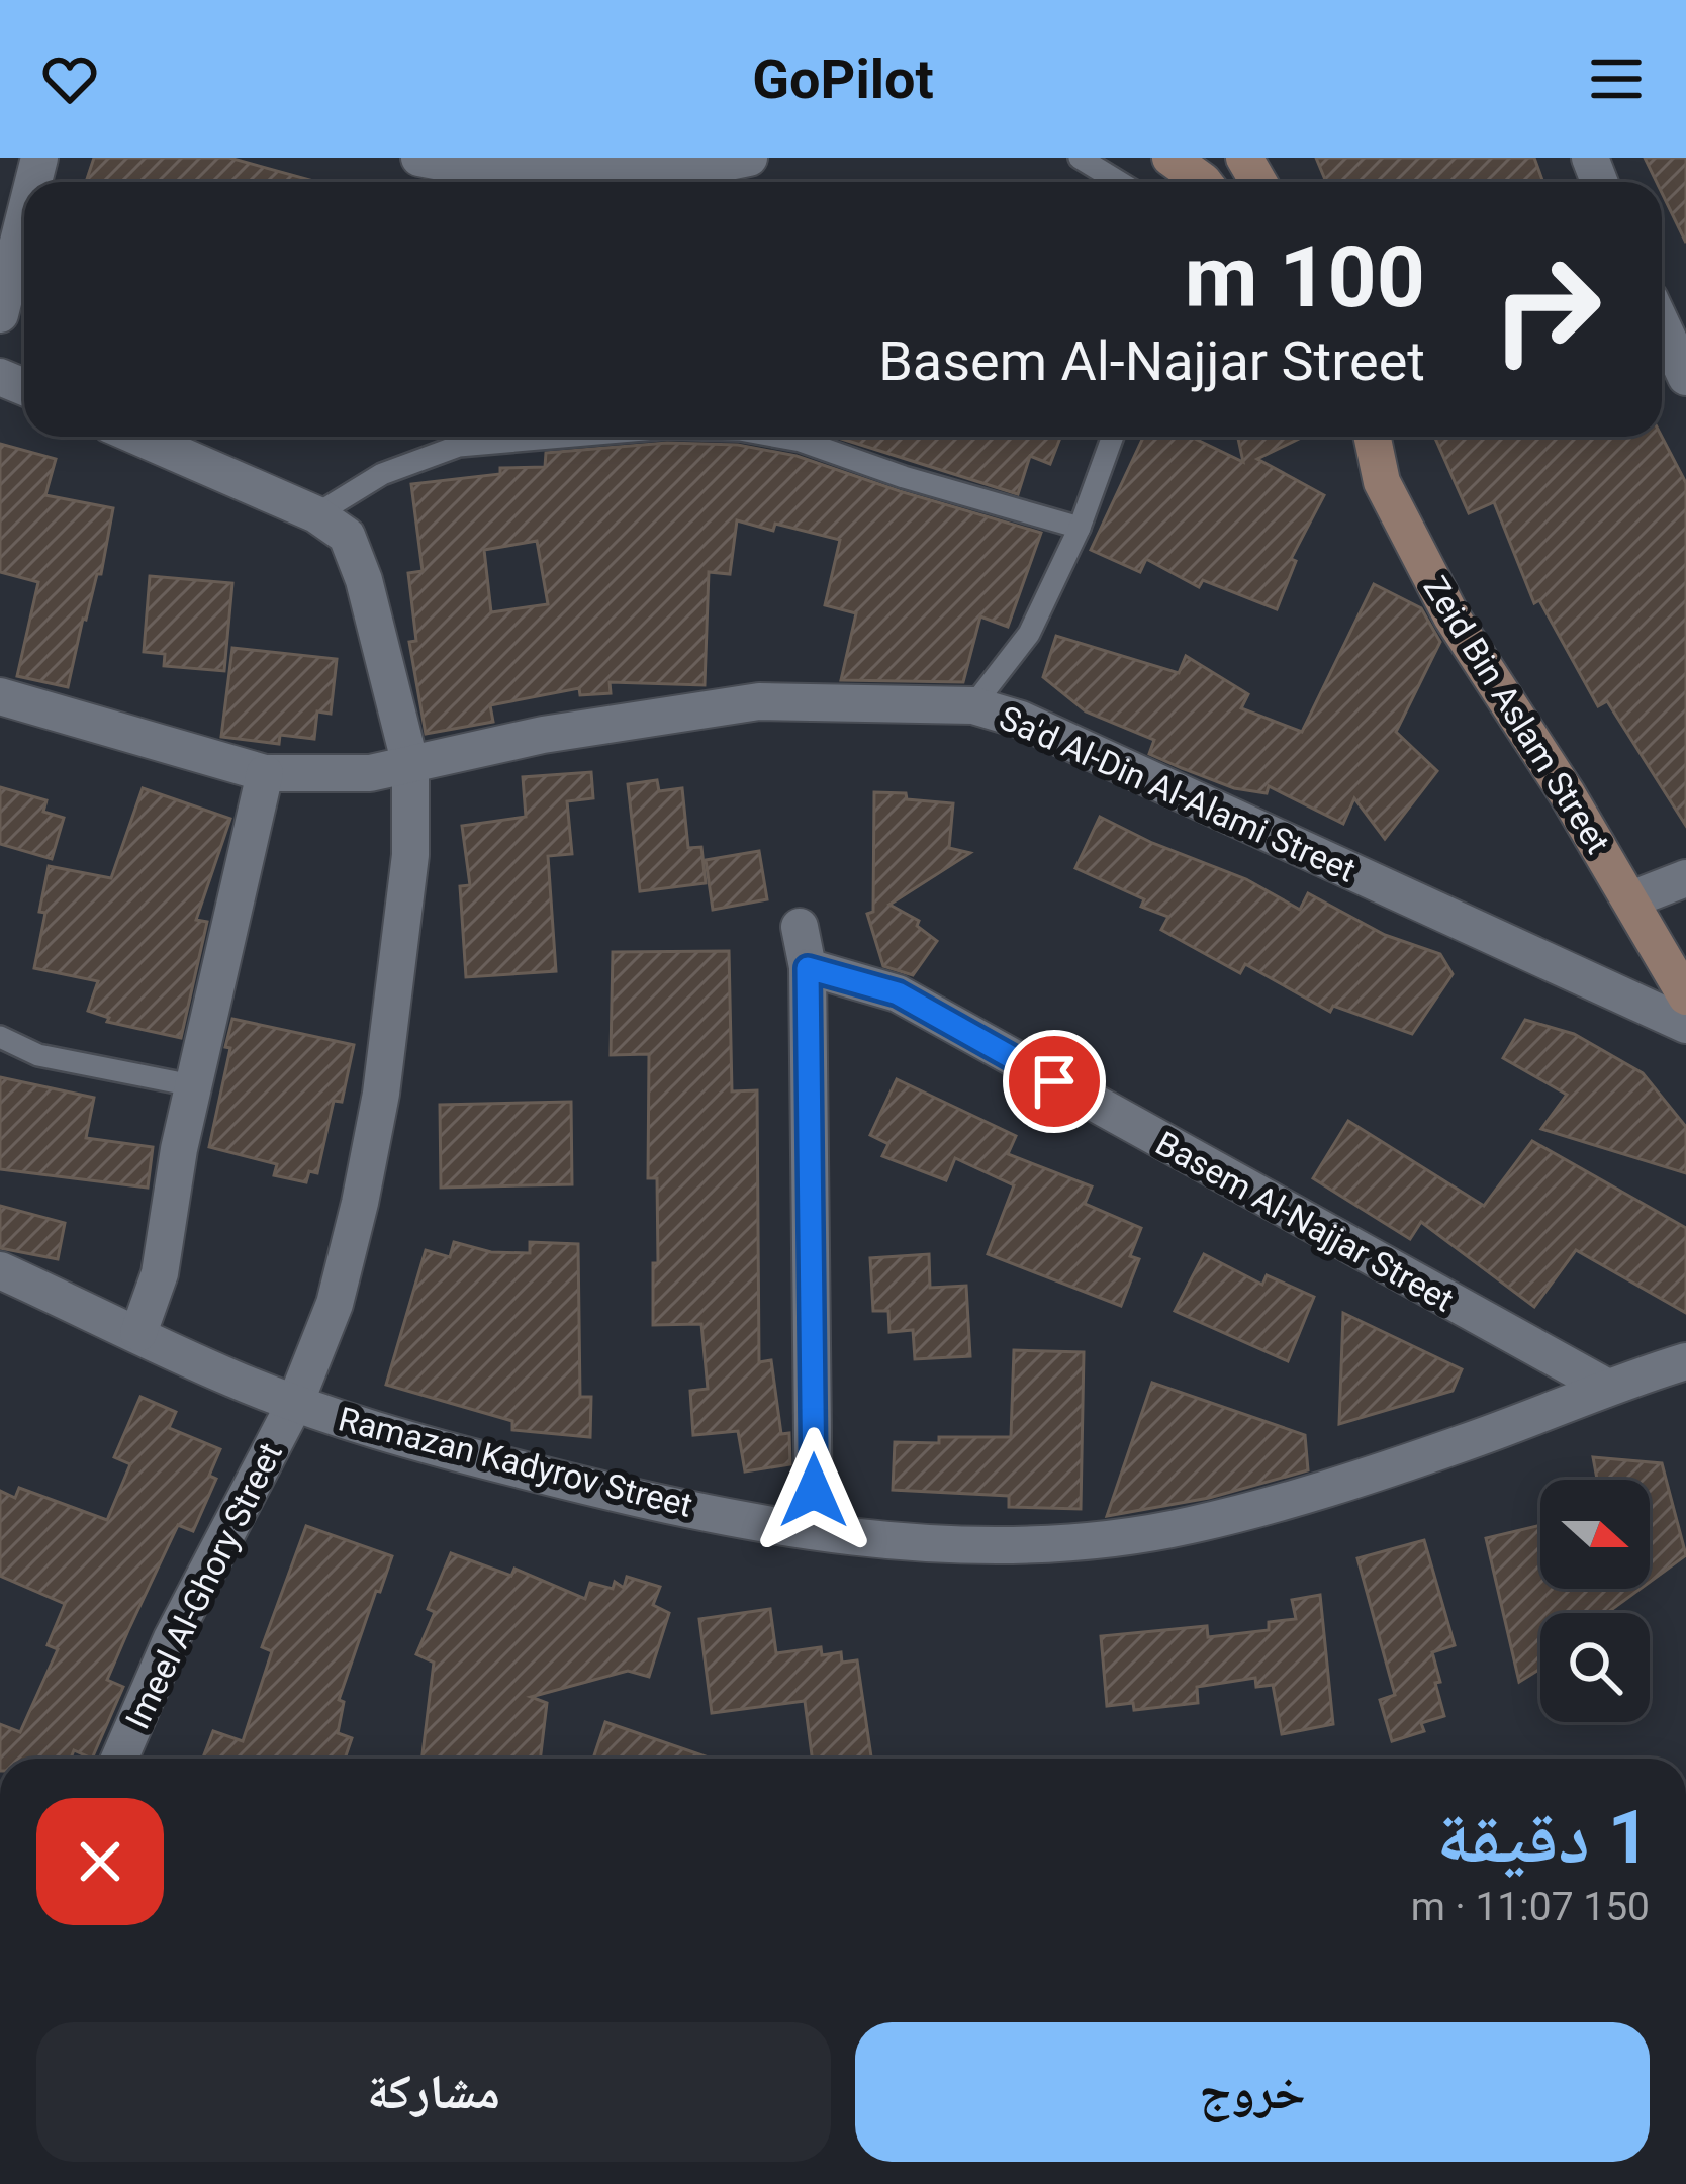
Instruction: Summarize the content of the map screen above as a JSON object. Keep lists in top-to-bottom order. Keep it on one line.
{"streets":{"street":["Zeid Bin Aslam Street","Sa'd Al-Din Al-Alami Street","Basem Al-Najjar Street","Ramazan Kadyrov Street","Imeel Al-Ghory Street"]},"crossings":[["Sa'd Al-Din Al-Alami Street","Imeel Al-Ghory Street"],["Basem Al-Najjar Street","Ramazan Kadyrov Street"],["Ramazan Kadyrov Street","Imeel Al-Ghory Street"]],"north":"right","page":{"header":"GoPilot","turn":["100 m","Basem Al-Najjar Street"],"heading":["1 دقيقة","150 m · 11:07"],"buttons":["خروج","مشاركة"]}}
